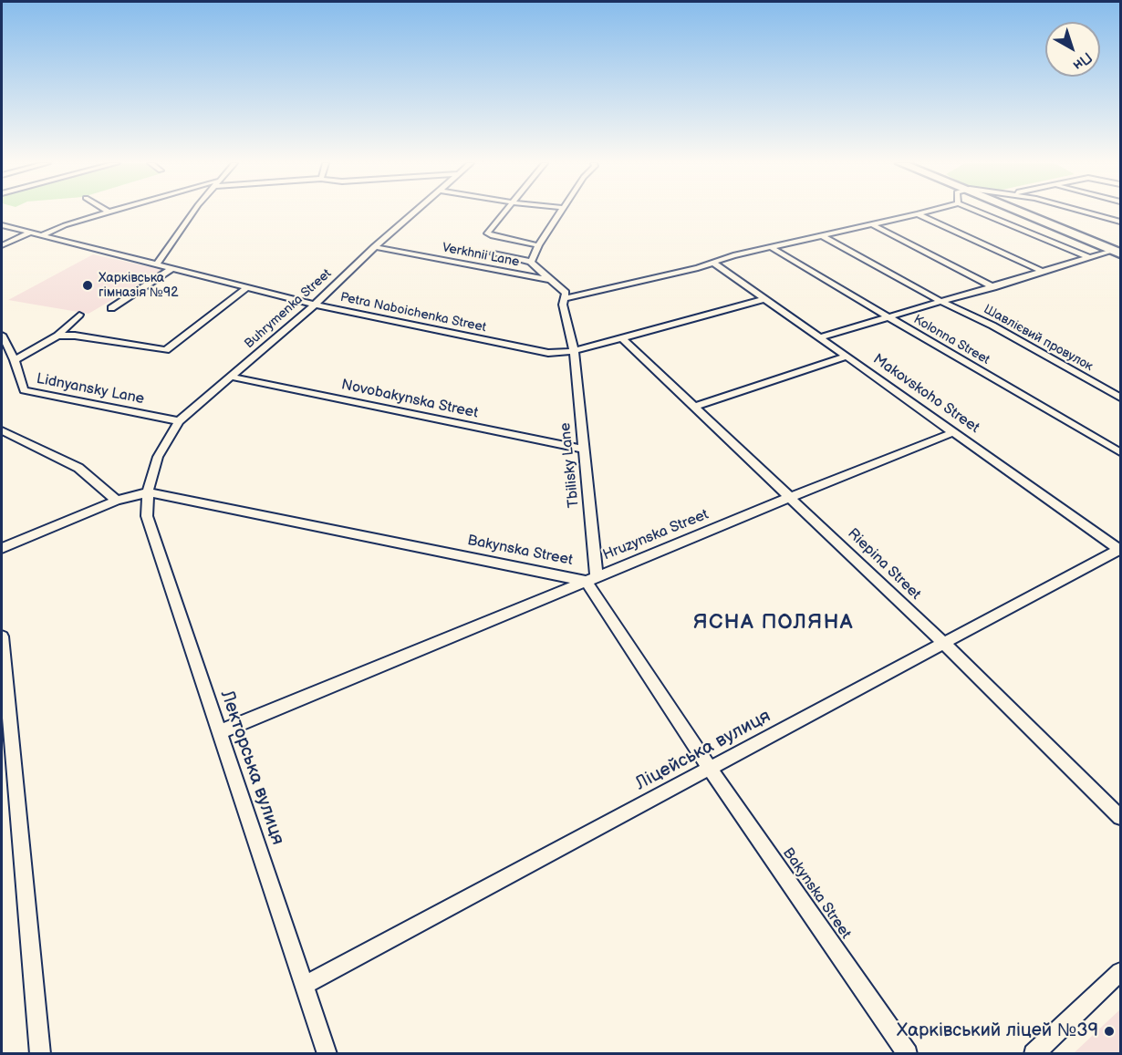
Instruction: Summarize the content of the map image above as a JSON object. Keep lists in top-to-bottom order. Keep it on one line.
{"streets":{"street":["Verkhnii Lane","Buhrymenka Street","Petra Naboichenka Street","Шавлієвий провулок","Kolonna Street","Lidnyansky Lane","Makovskoho Street","Novobakynska Street","Tbilisky Lane","Hruzynska Street","Bakynska Street","Riepina Street","Ліцейська вулиця","Лекторська вулиця"]},"crossings":[["Verkhnii Lane","Buhrymenka Street"],["Buhrymenka Street","Petra Naboichenka Street"],["Buhrymenka Street","Lidnyansky Lane"],["Buhrymenka Street","Novobakynska Street"],["Buhrymenka Street","Bakynska Street"],["Buhrymenka Street","Лекторська вулиця"],["Petra Naboichenka Street","Makovskoho Street"],["Petra Naboichenka Street","Tbilisky Lane"],["Petra Naboichenka Street","Riepina Street"],["Шавлієвий провулок","Kolonna Street"],["Шавлієвий провулок","Makovskoho Street"],["Makovskoho Street","Hruzynska Street"],["Makovskoho Street","Ліцейська вулиця"],["Novobakynska Street","Tbilisky Lane"],["Tbilisky Lane","Hruzynska Street"],["Tbilisky Lane","Bakynska Street"],["Hruzynska Street","Bakynska Street"],["Hruzynska Street","Riepina Street"],["Hruzynska Street","Лекторська вулиця"],["Bakynska Street","Ліцейська вулиця"],["Bakynska Street","Лекторська вулиця"],["Riepina Street","Ліцейська вулиця"],["Ліцейська вулиця","Лекторська вулиця"]],"districts":["ЯСНА ПОЛЯНА"],"places":["Харківська гімназія №92","Харківський ліцей №39"],"north":"bottom right"}
